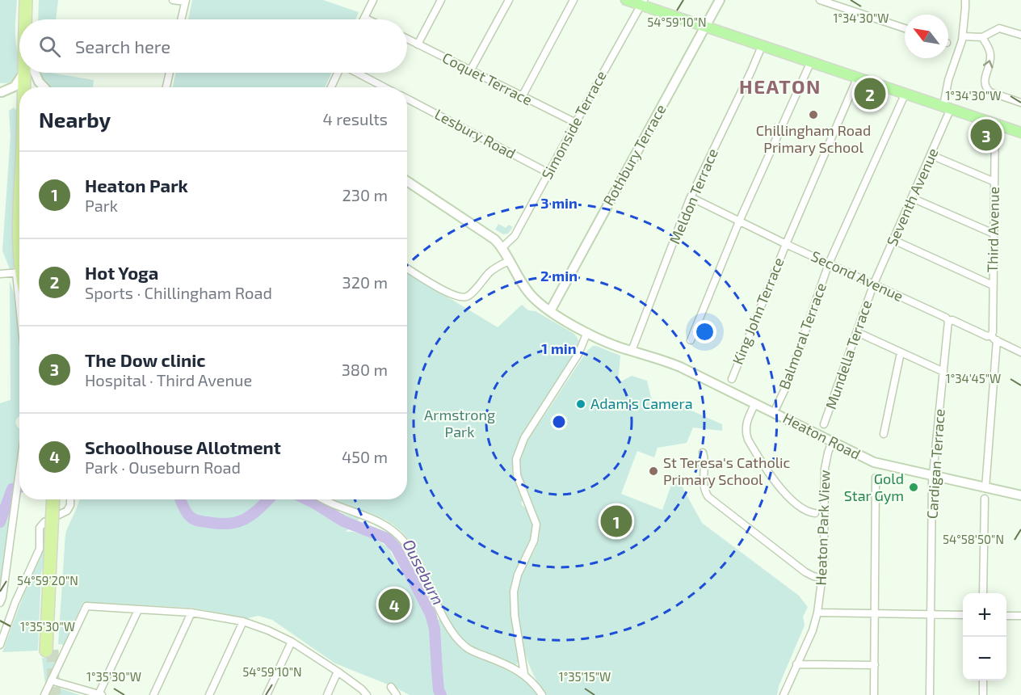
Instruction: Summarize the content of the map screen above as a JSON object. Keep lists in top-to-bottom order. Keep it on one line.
{"streets":{"street":["Coquet Terrace","Simonside Terrace","Lesbury Road","Rothbury Terrace","Meldon Terrace","Seventh Avenue","Third Avenue","Second Avenue","King John Terrace","Balmoral Terrace","Mundella Terrace","Heaton Road","Cardigan Terrace","Heaton Park View"]},"crossings":[["Coquet Terrace","Simonside Terrace"],["Simonside Terrace","Lesbury Road"],["Simonside Terrace","Heaton Road"],["Rothbury Terrace","Heaton Road"],["Meldon Terrace","Second Avenue"],["Meldon Terrace","Heaton Road"],["Seventh Avenue","Second Avenue"],["Seventh Avenue","Mundella Terrace"],["Third Avenue","Second Avenue"],["Third Avenue","Heaton Road"],["Second Avenue","King John Terrace"],["Second Avenue","Balmoral Terrace"],["Second Avenue","Mundella Terrace"],["Second Avenue","Cardigan Terrace"],["Heaton Road","Cardigan Terrace"],["Heaton Road","Heaton Park View"]],"districts":["HEATON"],"water":["Ouseburn"],"parks":["Armstrong Park"],"places":["Chillingham Road Primary School","Adam's Camera","St Teresa's Catholic Primary School","Gold Star Gym"],"north":"top left","page":{"search":"Search here","pins":["2","3","1","4"],"heading":["Nearby","4 results"],"list":[{"mark":"1","name":"Heaton Park","note":"Park","value":"230 m"},{"mark":"2","name":"Hot Yoga","note":"Sports · Chillingham Road","value":"320 m"},{"mark":"3","name":"The Dow clinic","note":"Hospital · Third Avenue","value":"380 m"},{"mark":"4","name":"Schoolhouse Allotment","note":"Park · Ouseburn Road","value":"450 m"}],"map_buttons":["+","−"]},"coordinates":["1°34'30\"W","54°59'10\"N","1°34'45\"W","54°58'50\"N","54°59'20\"N","1°35'30\"W","1°35'15\"W"],"rings":["3 min","2 min","1 min"]}
